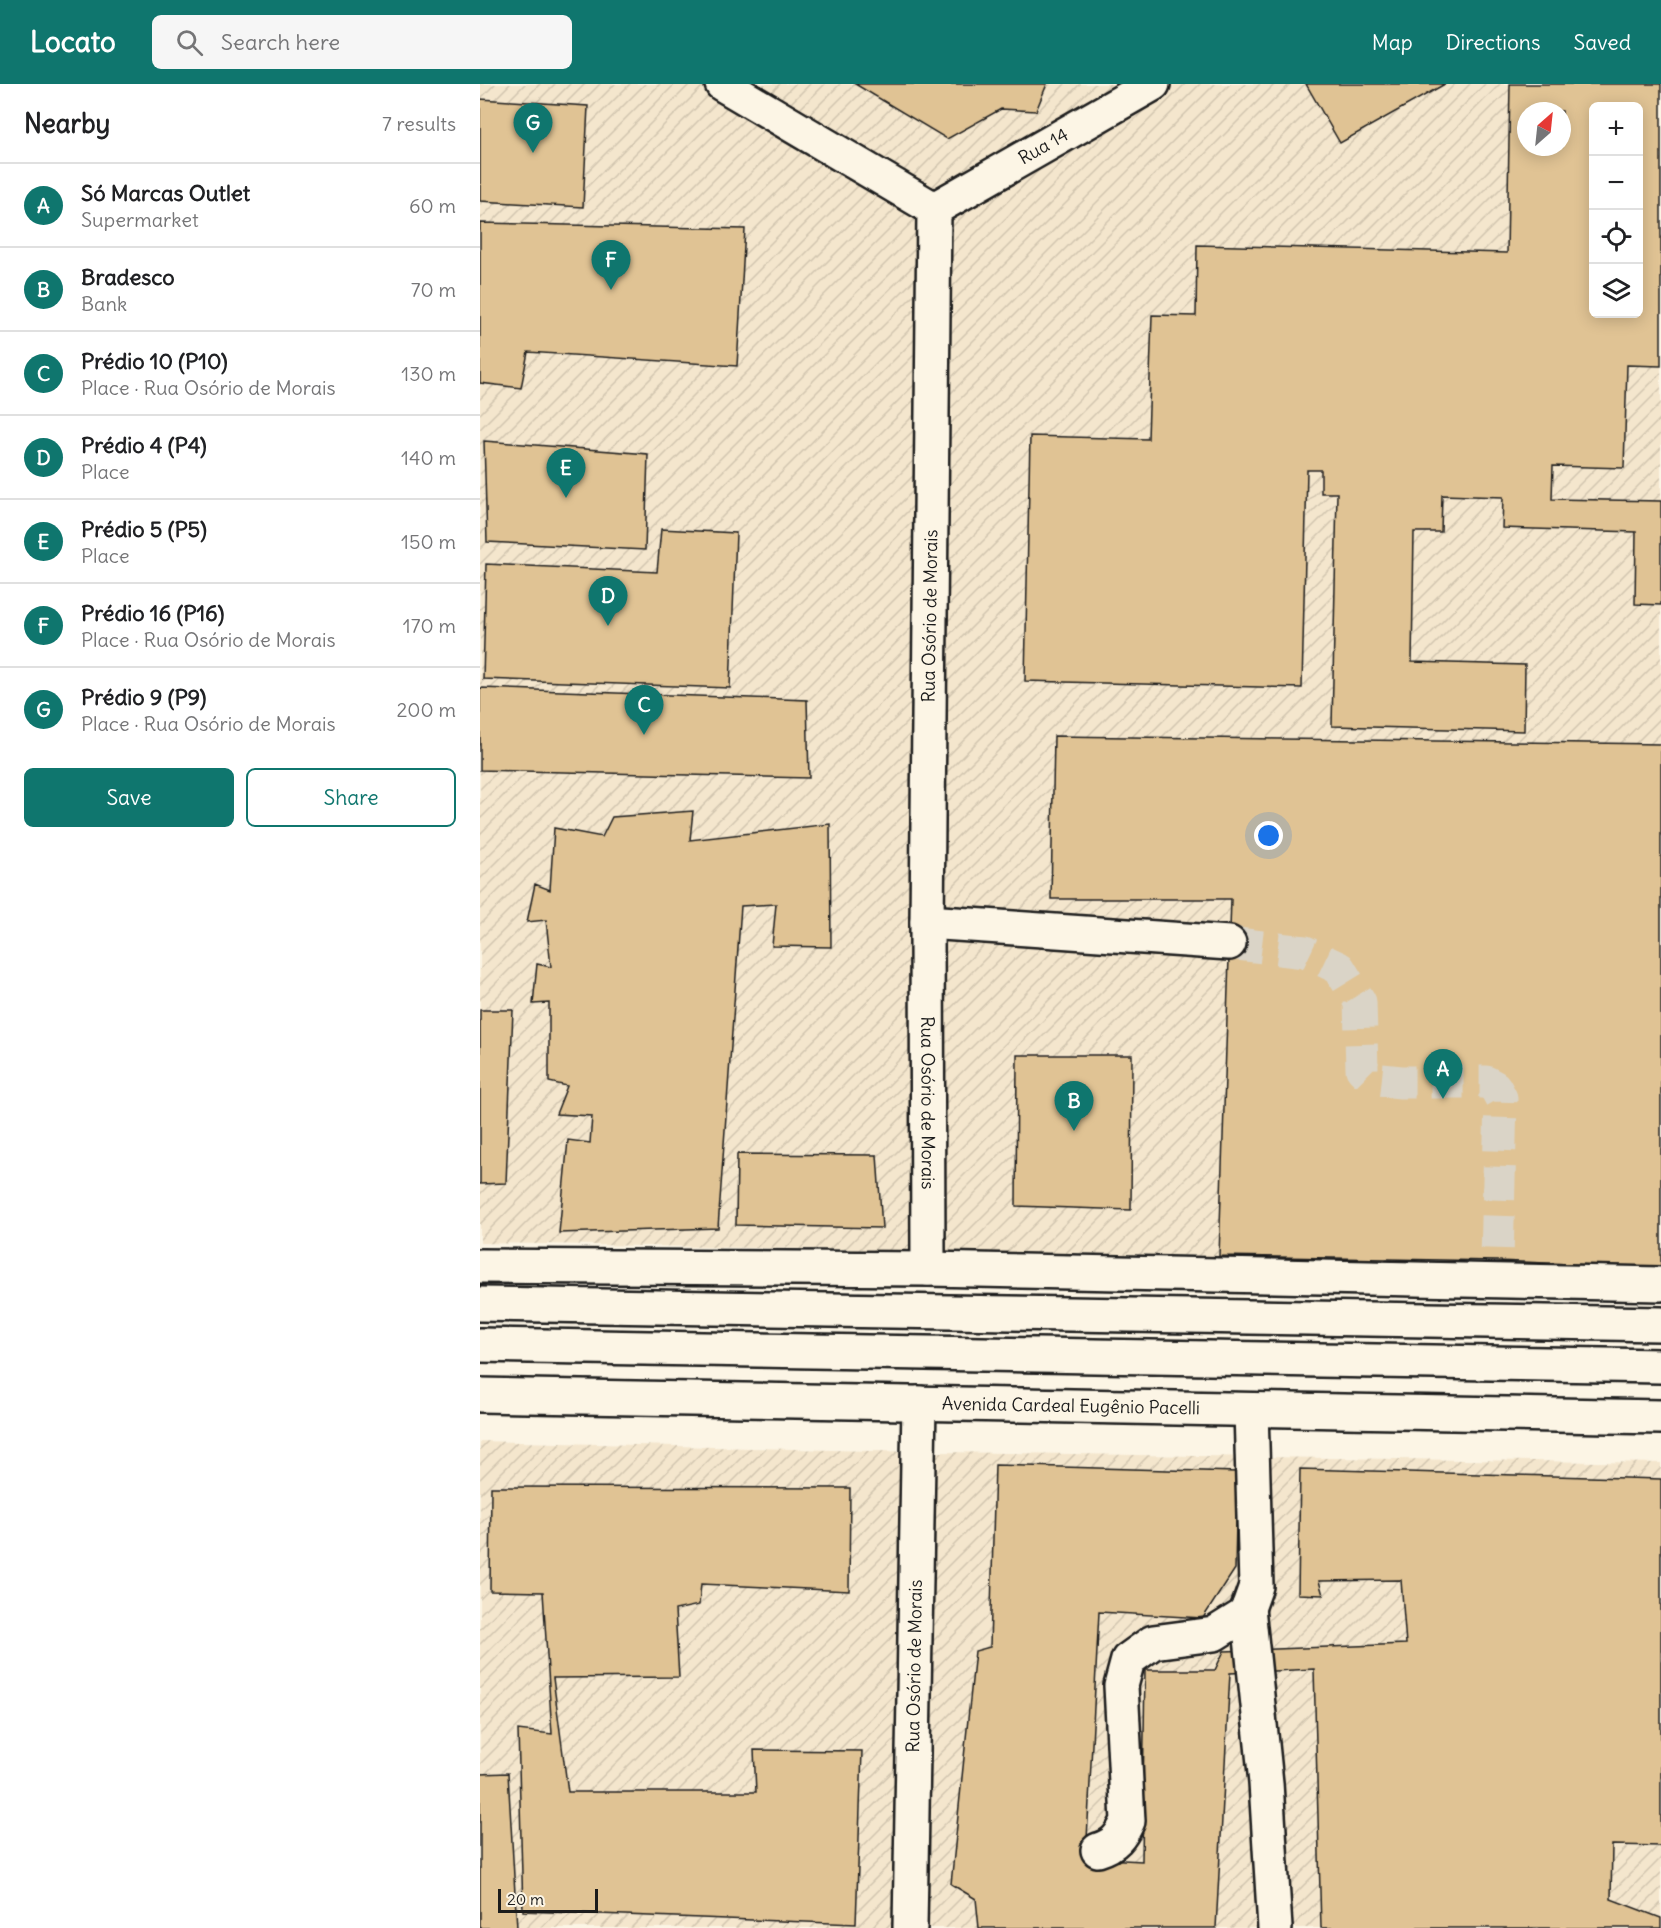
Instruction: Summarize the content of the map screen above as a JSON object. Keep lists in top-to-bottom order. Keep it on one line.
{"streets":{"main road":["Rua 14","Rua Osório de Morais","Avenida Cardeal Eugênio Pacelli"]},"crossings":[["Rua 14","Rua Osório de Morais"],["Rua Osório de Morais","Avenida Cardeal Eugênio Pacelli"]],"scale_bar":"20 m","north":"top right","page":{"header":"Locato","search":"Search here","nav":["Map","Directions","Saved"],"heading":["Nearby","7 results"],"map_buttons":["+","−"],"pins":["G","F","E","D","C","A","B"],"list":[{"mark":"A","name":"Só Marcas Outlet","note":"Supermarket","value":"60 m"},{"mark":"B","name":"Bradesco","note":"Bank","value":"70 m"},{"mark":"C","name":"Prédio 10 (P10)","note":"Place · Rua Osório de Morais","value":"130 m"},{"mark":"D","name":"Prédio 4 (P4)","note":"Place","value":"140 m"},{"mark":"E","name":"Prédio 5 (P5)","note":"Place","value":"150 m"},{"mark":"F","name":"Prédio 16 (P16)","note":"Place · Rua Osório de Morais","value":"170 m"},{"mark":"G","name":"Prédio 9 (P9)","note":"Place · Rua Osório de Morais","value":"200 m"}],"buttons":["Save","Share"],"scale":"20 m"}}
